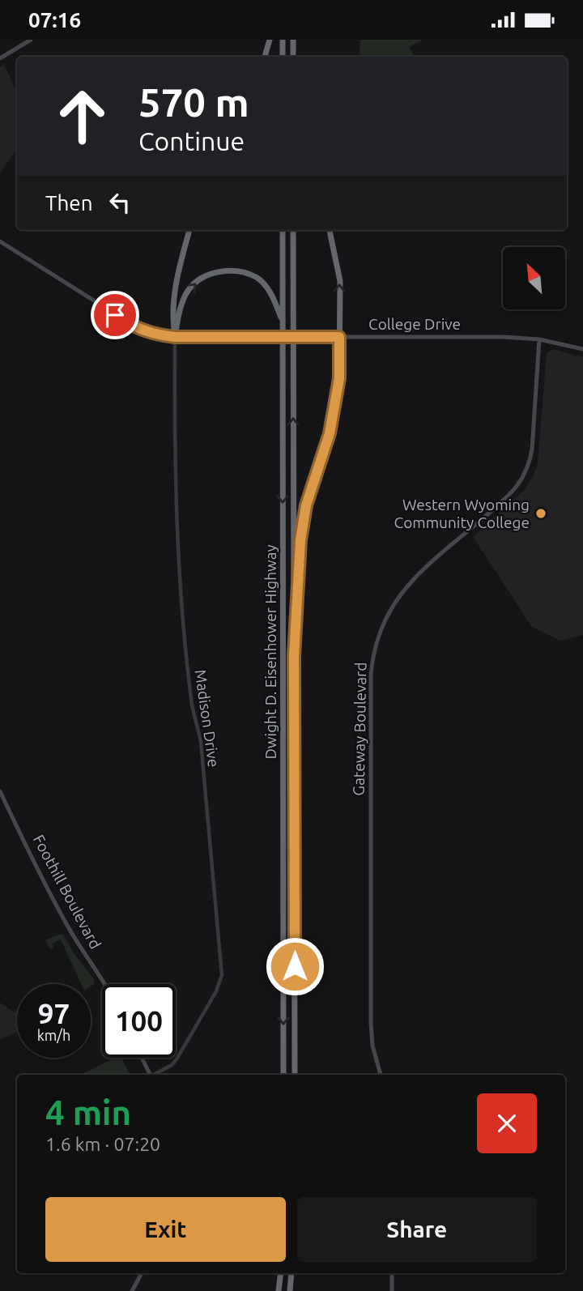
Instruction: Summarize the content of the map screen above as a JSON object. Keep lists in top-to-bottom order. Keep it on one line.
{"streets":{"highway":["Dwight D. Eisenhower Highway"],"main road":["College Drive","Gateway Boulevard","Foothill Boulevard"],"street":["Madison Drive"]},"crossings":[["College Drive","Madison Drive"],["College Drive","Gateway Boulevard"]],"places":["Western Wyoming Community College"],"north":"top left","page":{"status":"07:16","turn":["570 m","Continue"],"then":"Then","speed":"97 km/h","limit":"100","heading":["4 min","1.6 km · 07:20"],"buttons":["Exit","Share"]}}
